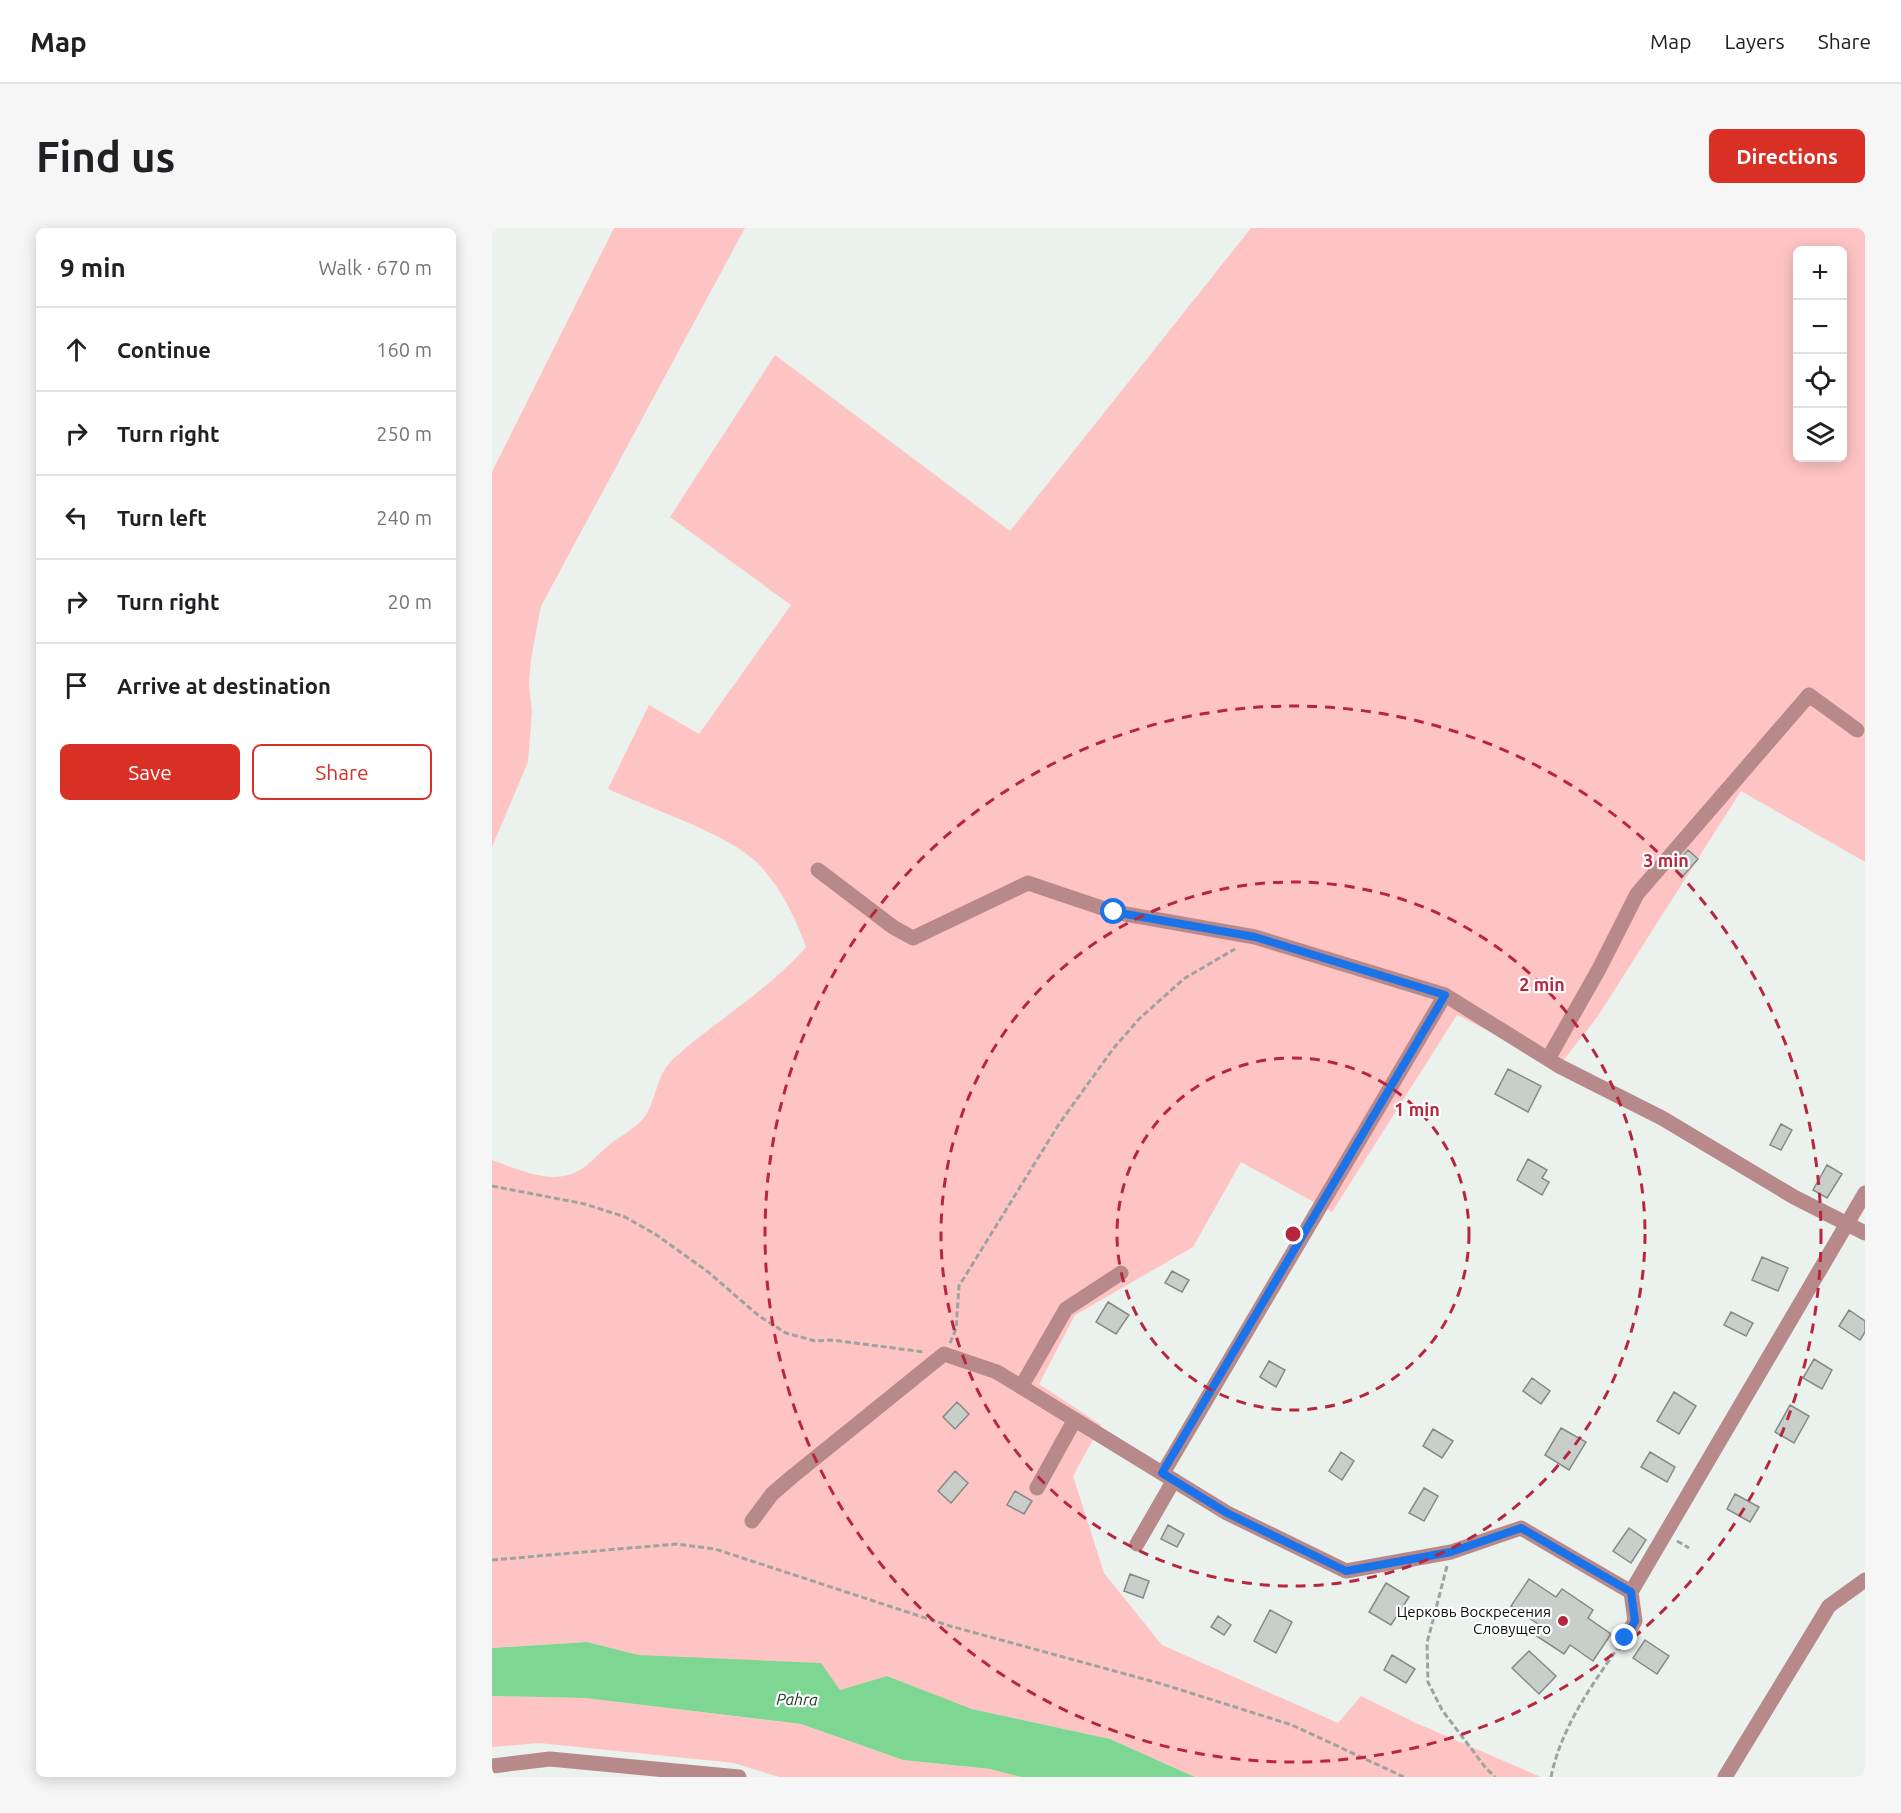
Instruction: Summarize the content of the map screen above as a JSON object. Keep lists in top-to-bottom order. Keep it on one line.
{"water":["Pahra"],"places":["Церковь Воскресения Словущего"],"page":{"header":"Map","nav":["Map","Layers","Share"],"buttons":["Directions",["Save","Share"]],"title":"Find us","heading":["9 min","Walk · 670 m"],"map_buttons":["+","−"],"list":[["Continue","160 m"],["Turn right","250 m"],["Turn left","240 m"],["Turn right","20 m"],"Arrive at destination"]},"rings":["3 min","2 min","1 min"]}
